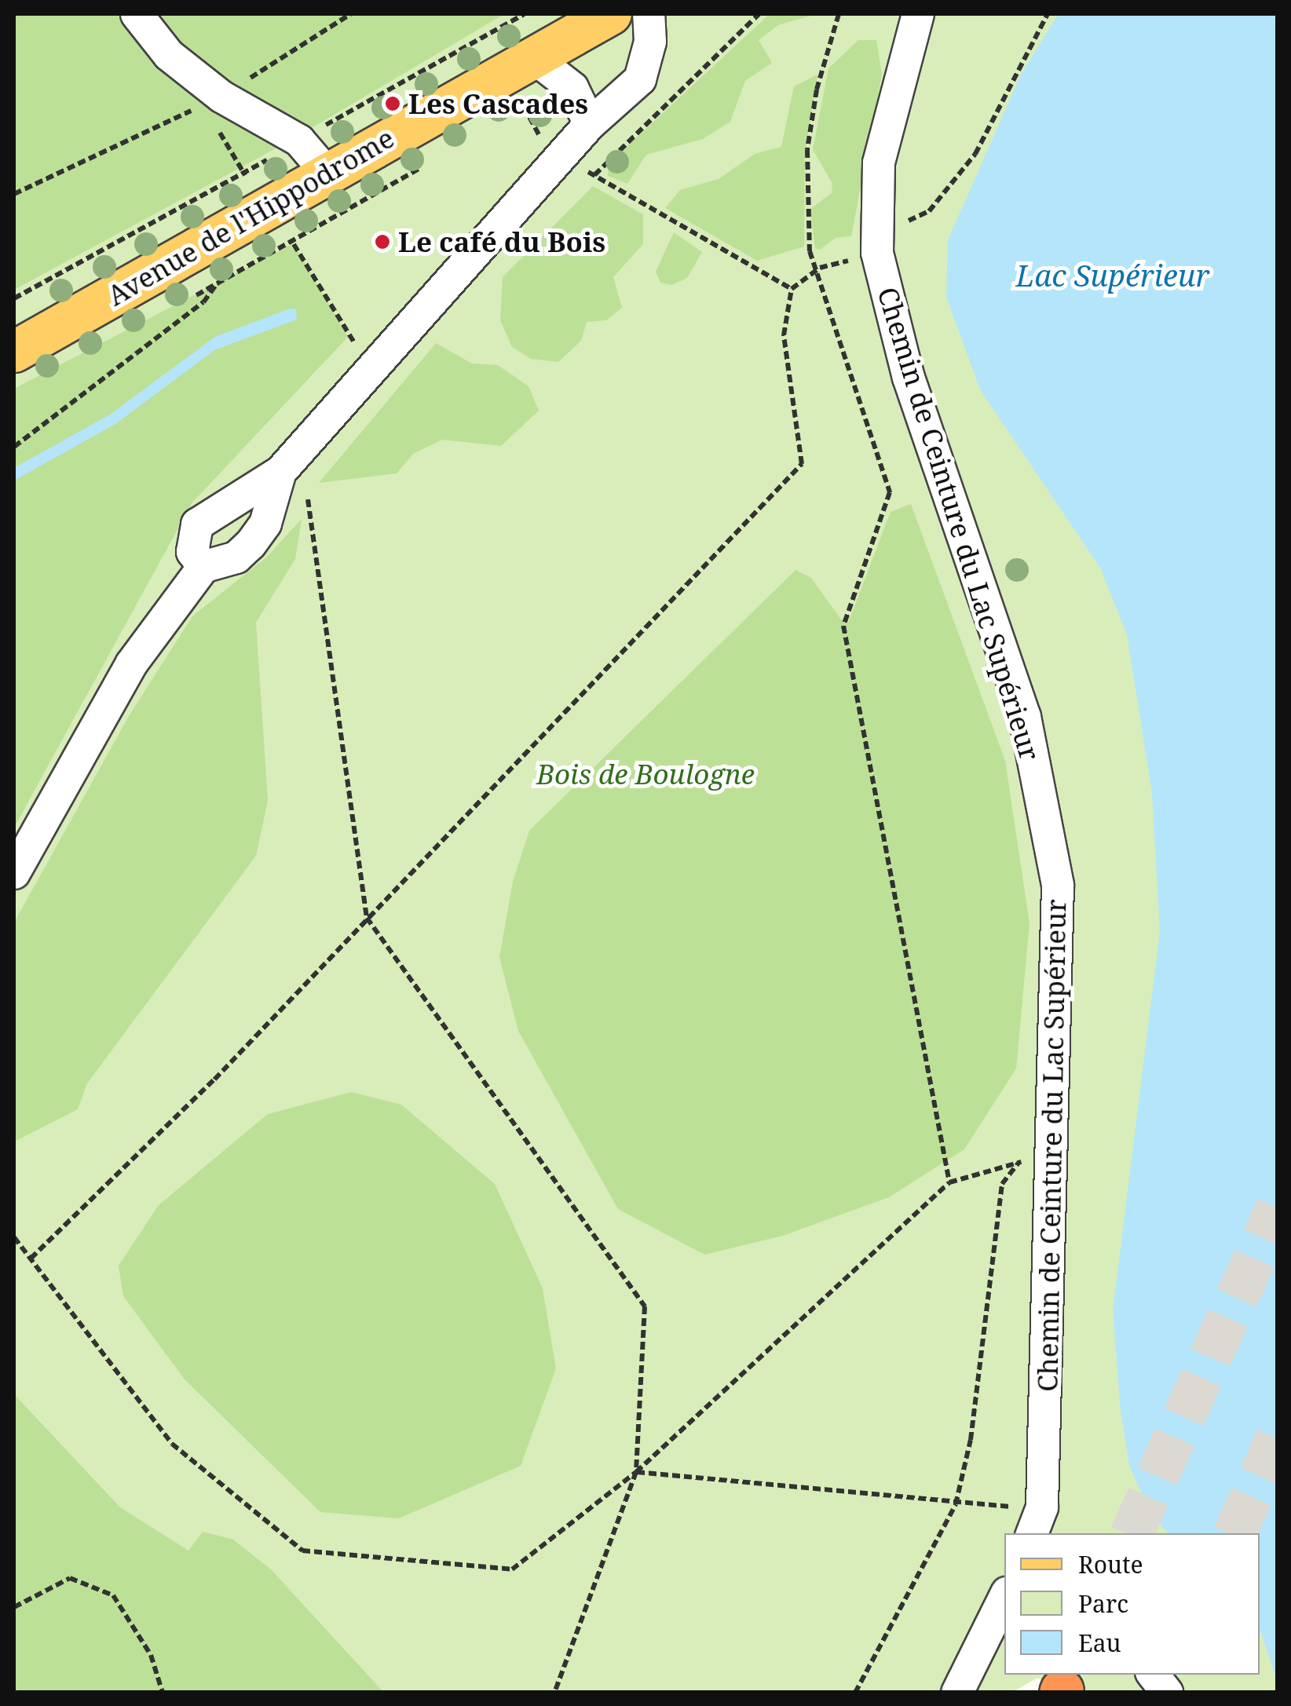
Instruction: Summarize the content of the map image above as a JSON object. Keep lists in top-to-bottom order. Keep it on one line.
{"streets":{"main road":["Avenue de l'Hippodrome"],"street":["Chemin de Ceinture du Lac Supérieur"]},"water":["Lac Supérieur"],"parks":["Bois de Boulogne"],"places":["Les Cascades","Le café du Bois"],"legend":["Route","Parc","Eau"]}
